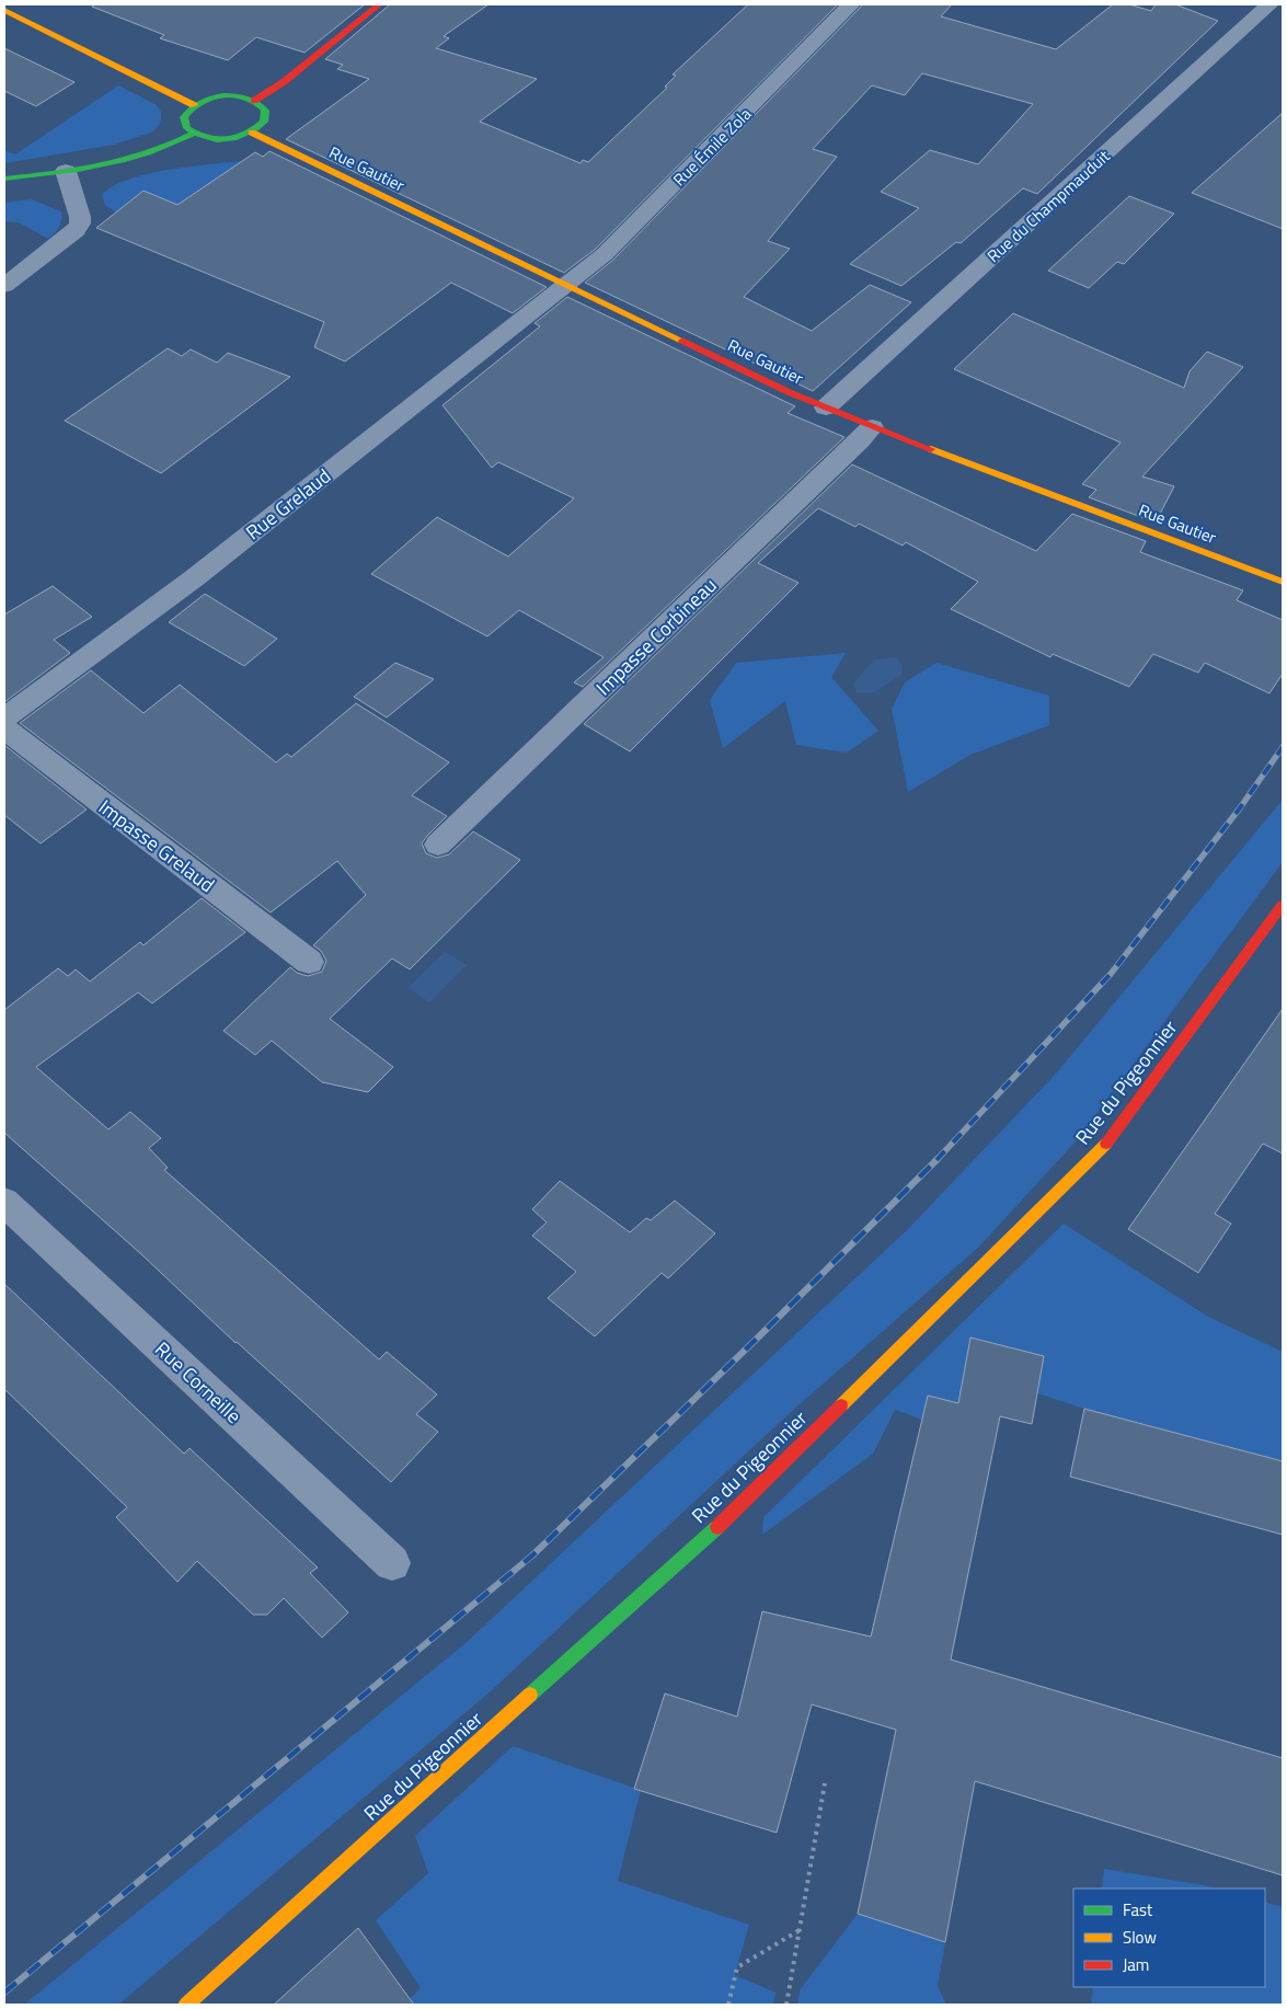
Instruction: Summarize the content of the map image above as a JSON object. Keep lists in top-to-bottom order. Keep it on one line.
{"streets":{"street":["Rue Émile Zola","Rue Gautier","Rue du Champmauduit","Rue Grelaud","Impasse Corbineau","Impasse Grelaud","Rue du Pigeonnier","Rue Corneille"]},"crossings":[["Rue Émile Zola","Rue Gautier"],["Rue Émile Zola","Rue Grelaud"],["Rue Gautier","Rue du Champmauduit"],["Rue Gautier","Rue Grelaud"],["Rue Gautier","Impasse Corbineau"]],"legend":["Fast","Slow","Jam"]}
